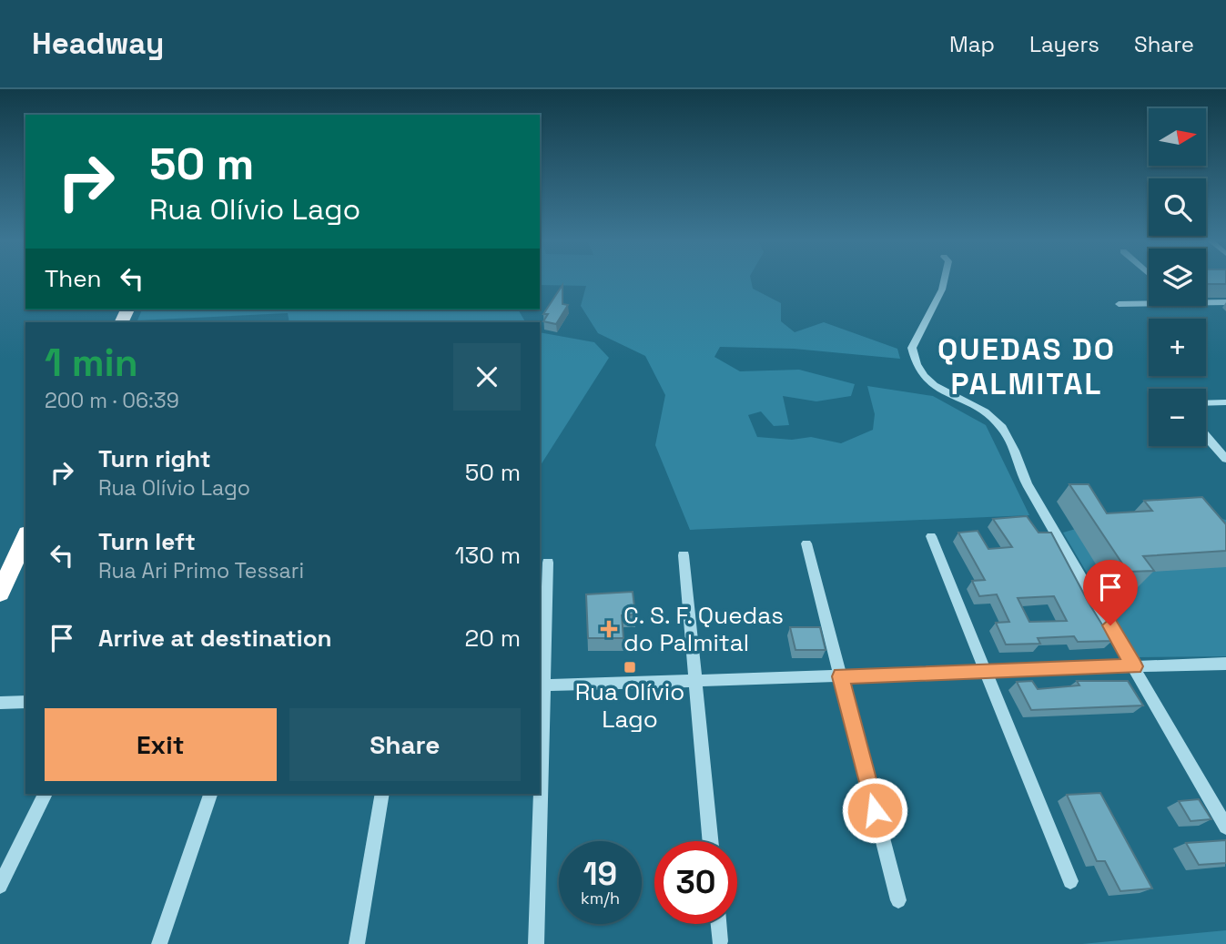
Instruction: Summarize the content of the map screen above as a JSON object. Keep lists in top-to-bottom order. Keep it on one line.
{"districts":["QUEDAS DO PALMITAL"],"places":{"health":["C. S. F. Quedas do Palmital"],"transit":["Rua Olívio Lago"]},"north":"right","page":{"header":"Headway","nav":["Map","Layers","Share"],"map_buttons":["+","−"],"turn":["50 m","Rua Olívio Lago"],"then":"Then","heading":["1 min","200 m · 06:39"],"list":[{"name":"Turn right","note":"Rua Olívio Lago","value":"50 m"},{"name":"Turn left","note":"Rua Ari Primo Tessari","value":"130 m"},{"name":"Arrive at destination","value":"20 m"}],"buttons":["Exit","Share"],"speed":"19 km/h","limit":"30"}}
